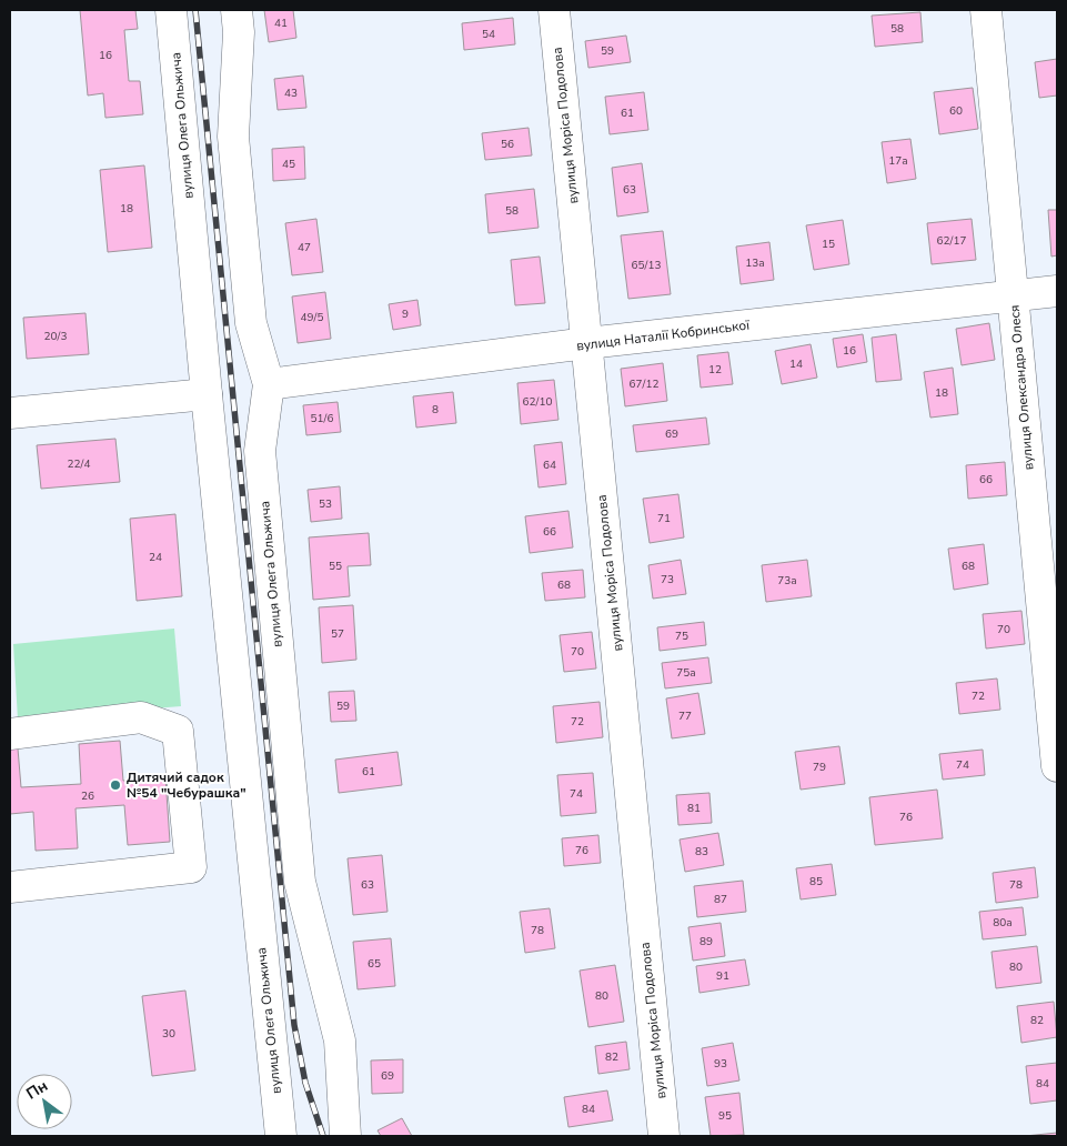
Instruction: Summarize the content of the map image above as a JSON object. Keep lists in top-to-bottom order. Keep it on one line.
{"streets":{"street":["вулиця Олега Ольжича","вулиця Моріса Подолова","вулиця Наталії Кобринської","вулиця Олександра Олеся"]},"crossings":[["вулиця Олега Ольжича","вулиця Наталії Кобринської"],["вулиця Моріса Подолова","вулиця Наталії Кобринської"],["вулиця Наталії Кобринської","вулиця Олександра Олеся"]],"places":["Дитячий садок №54 \"Чебурашка\""],"house_numbers":["41","58","54","59","16","43","60","61","56","17а","45","63","18","58","62/17","15","47","13а","65/13","9","49/5","20/3","16","14","12","67/12","18","62/10","8","51/6","69","22/4","64","66","53","71","66","24","55","68","73","73а","68","70","57","75","70","75а","72","59","77","72","74","79","61","74","26","81","76","76","83","85","63","78","87","80а","78","89","65","80","91","80","82","30","82","93","69","84","84","95"],"north":"top left"}
